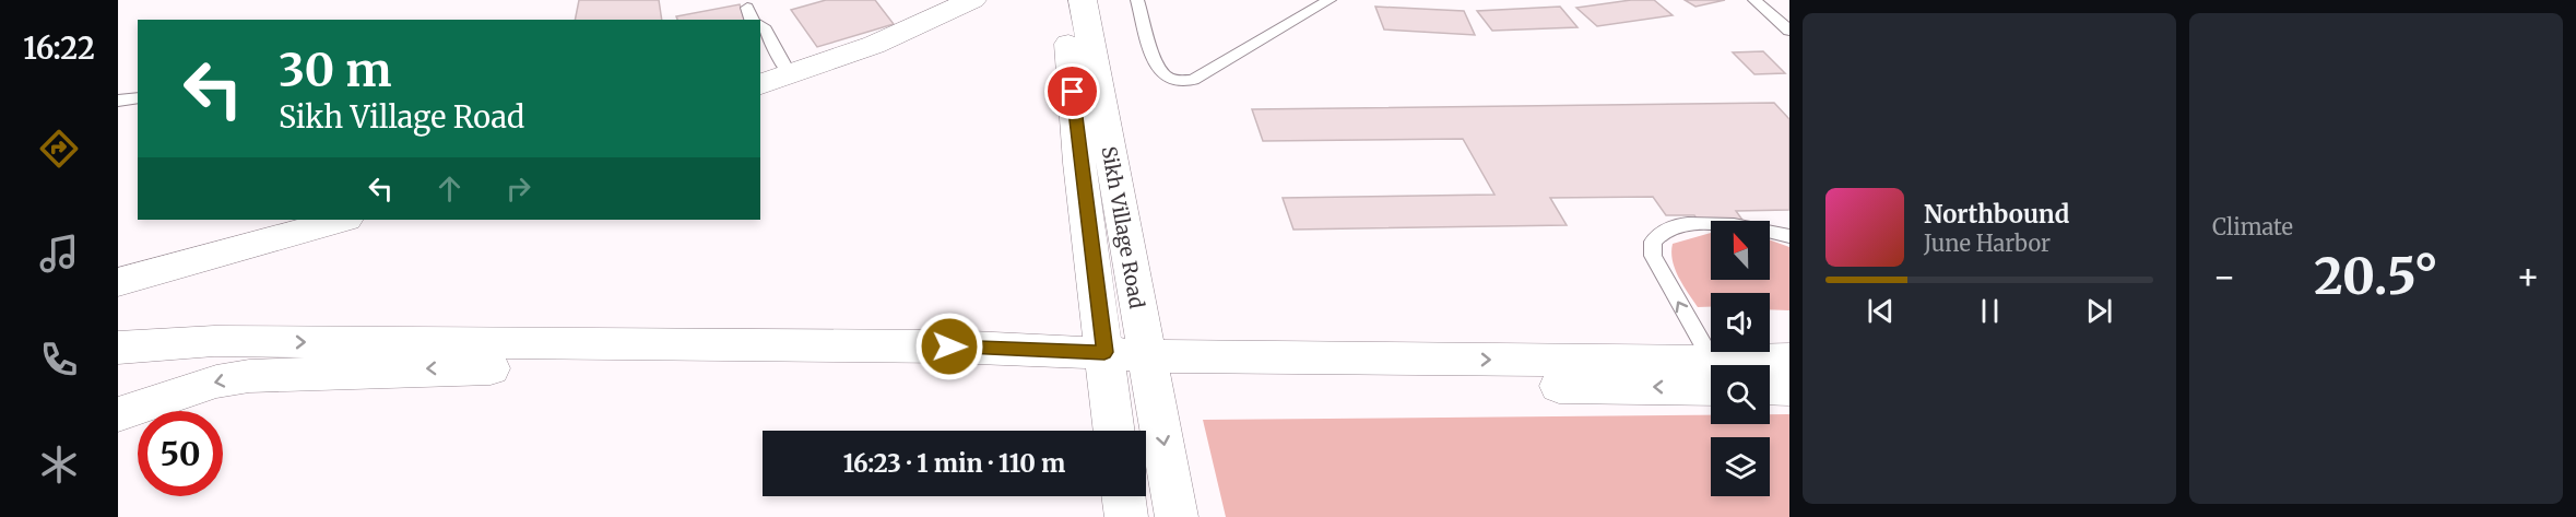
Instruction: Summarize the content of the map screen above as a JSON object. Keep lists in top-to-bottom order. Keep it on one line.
{"streets":{"main road":["Sikh Village Road"]},"north":"top","page":{"tabs":"16:22","tile":"Climate","turn":["30 m","Sikh Village Road"],"song":["Northbound","June Harbor"],"heat":["−","20.5°","+"],"limit":"50","trip":"16:23 · 1 min · 110 m"}}
